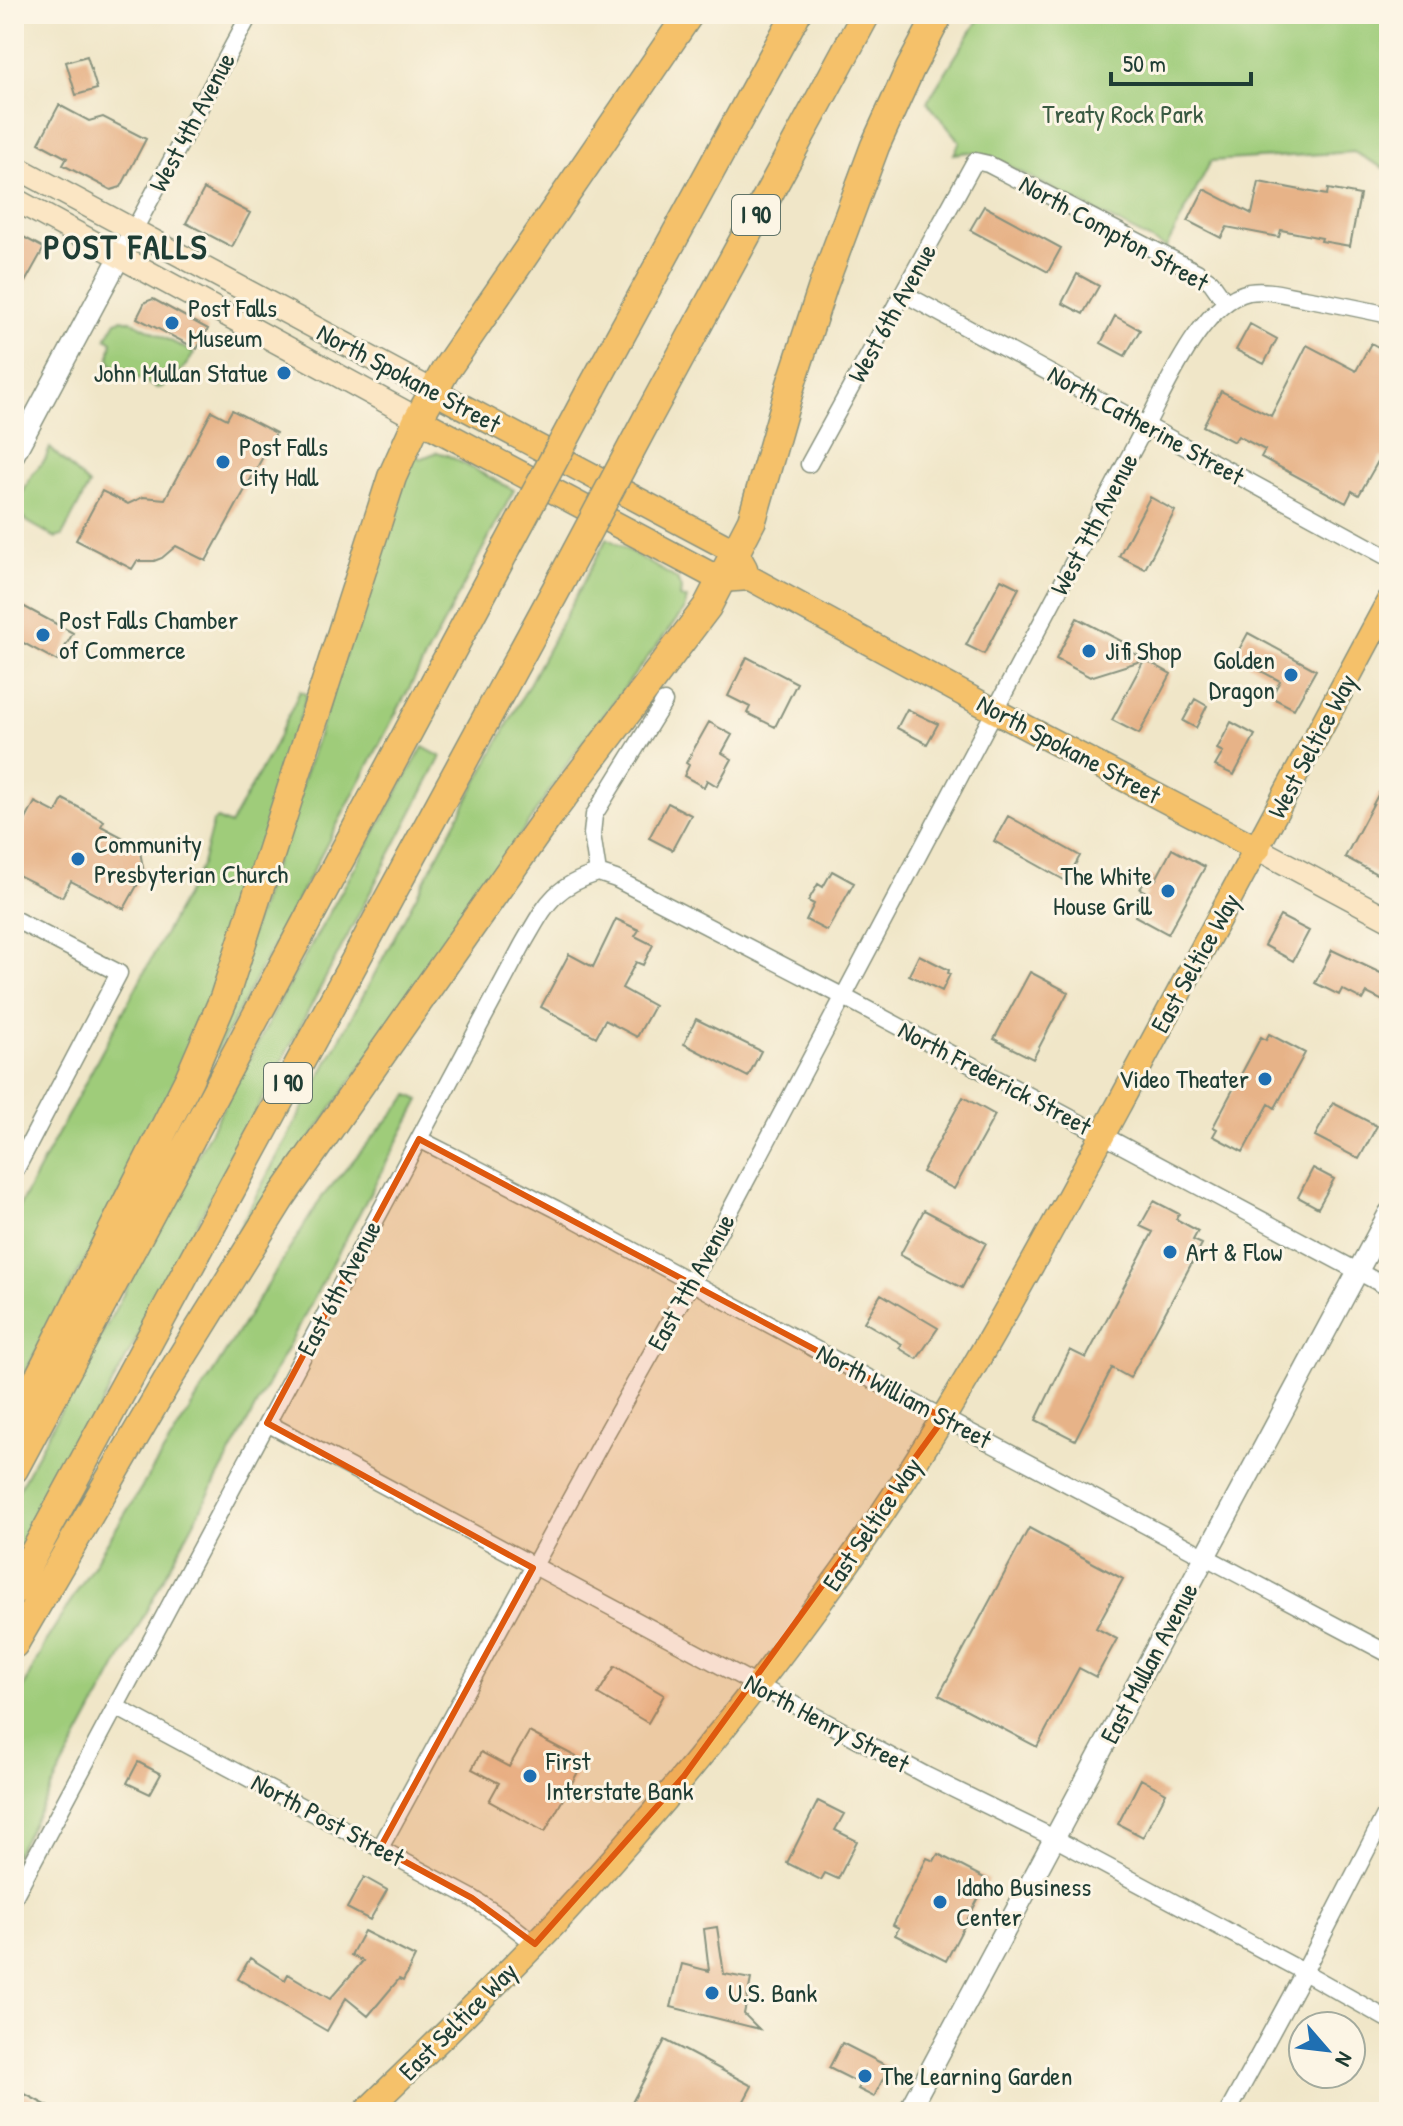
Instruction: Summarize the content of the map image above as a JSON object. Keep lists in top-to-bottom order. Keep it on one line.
{"streets":{"highway":["I 90"],"main road":["North Spokane Street","West Seltice Way","East Seltice Way"],"street":["West 4th Avenue","North Compton Street","West 6th Avenue","North Catherine Street","West 7th Avenue","North Frederick Street","East 7th Avenue","East 6th Avenue","North William Street","East Mullan Avenue","North Henry Street","North Post Street"]},"crossings":[["West 4th Avenue","North Spokane Street"],["North Compton Street","West 6th Avenue"],["North Compton Street","West 7th Avenue"],["West 6th Avenue","North Catherine Street"],["North Spokane Street","West 7th Avenue"],["North Spokane Street","West Seltice Way"],["North Spokane Street","East Seltice Way"],["North Spokane Street","East 7th Avenue"],["North Catherine Street","West 7th Avenue"],["West 7th Avenue","East 7th Avenue"],["West Seltice Way","East Seltice Way"],["East Seltice Way","North Frederick Street"],["East Seltice Way","North William Street"],["East Seltice Way","North Henry Street"],["East Seltice Way","North Post Street"],["North Frederick Street","East 7th Avenue"],["North Frederick Street","East 6th Avenue"],["North Frederick Street","East Mullan Avenue"],["East 7th Avenue","North William Street"],["East 7th Avenue","North Henry Street"],["East 7th Avenue","North Post Street"],["East 6th Avenue","North William Street"],["East 6th Avenue","North Henry Street"],["East 6th Avenue","North Post Street"],["North William Street","East Mullan Avenue"],["East Mullan Avenue","North Henry Street"]],"districts":["POST FALLS"],"parks":["Treaty Rock Park"],"places":["Post Falls Museum","John Mullan Statue","Post Falls City Hall","Post Falls Chamber of Commerce","Jifi Shop","Golden Dragon","Community Presbyterian Church","The White House Grill","Video Theater","Art & Flow","First Interstate Bank","Idaho Business Center","U.S. Bank","The Learning Garden"],"scale_bar":"50 m","north":"bottom right"}
